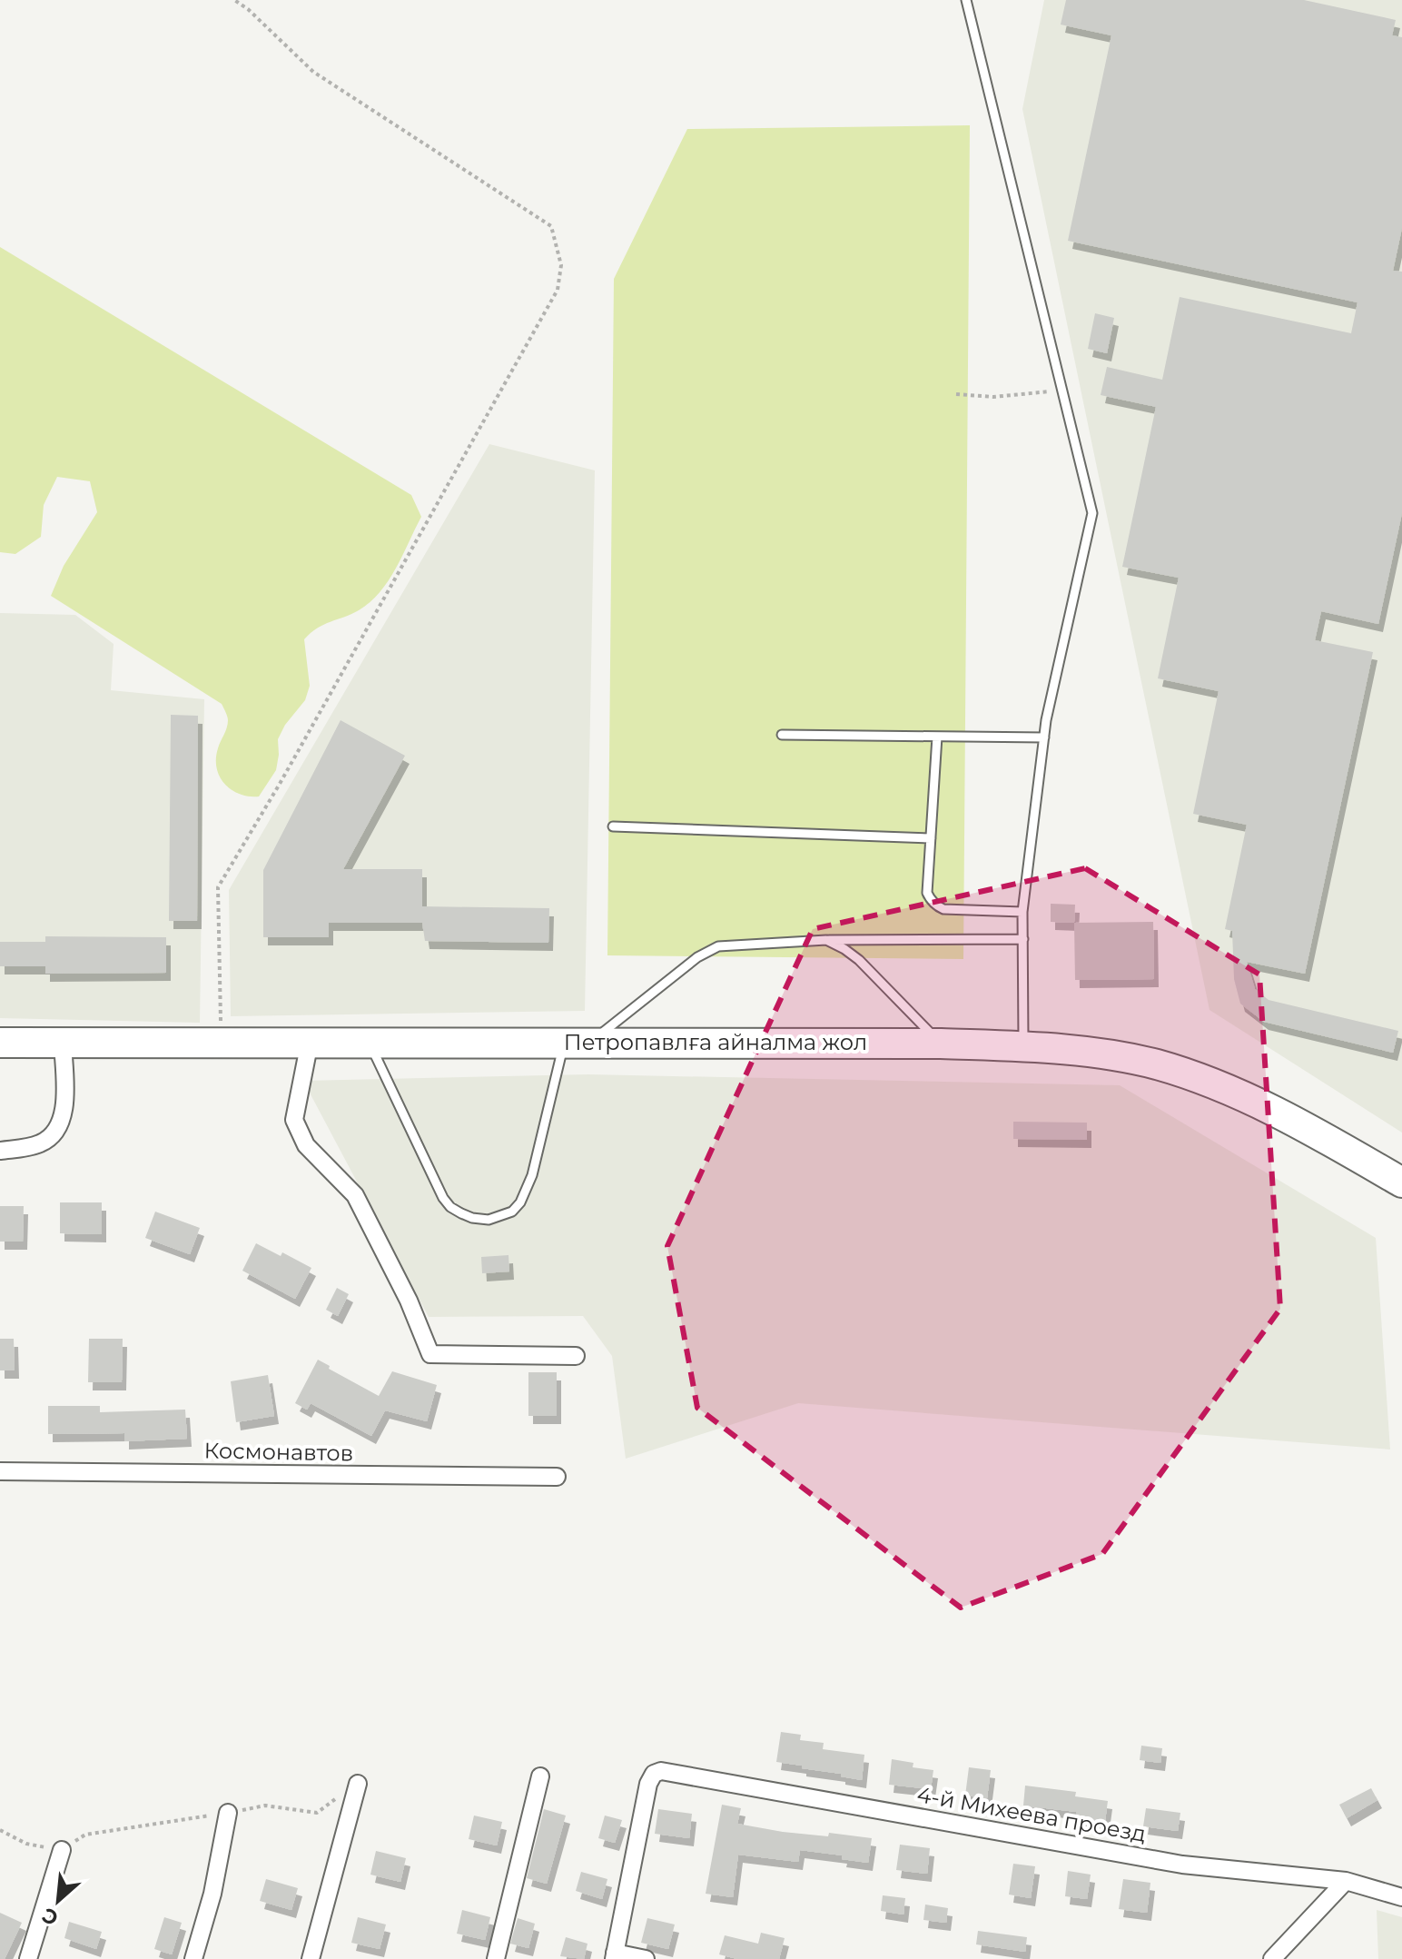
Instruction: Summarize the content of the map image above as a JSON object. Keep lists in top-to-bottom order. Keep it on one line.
{"streets":{"highway":["Петропавлға айналма жол"],"street":["Космонавтов","4-й Михеева проезд"]},"north":"bottom left"}
